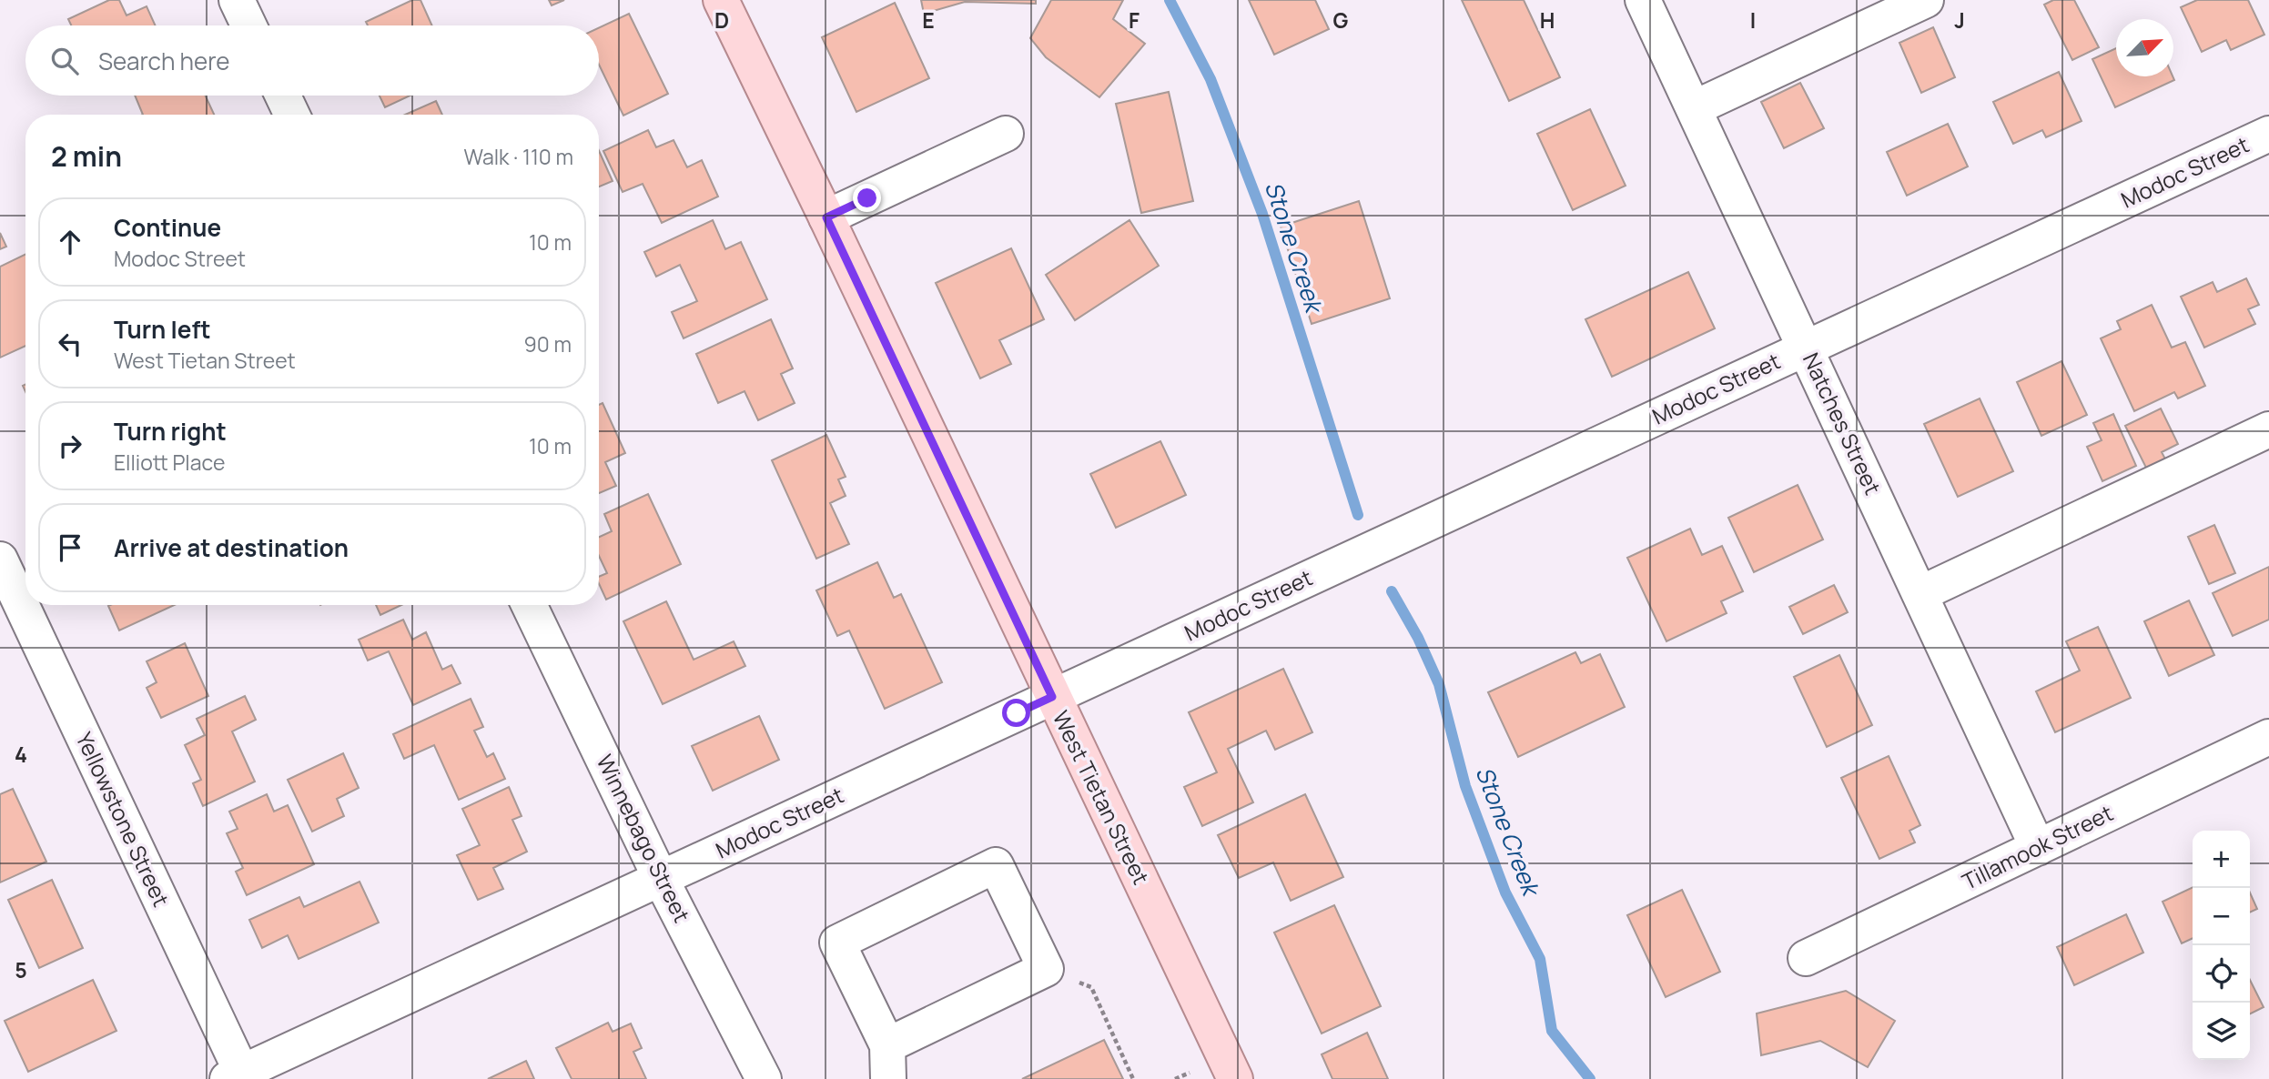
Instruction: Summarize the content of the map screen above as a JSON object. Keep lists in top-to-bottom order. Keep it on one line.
{"streets":{"main road":["West Tietan Street"],"street":["Modoc Street","Natches Street","Yellowstone Street","Winnebago Street","Tillamook Street"]},"crossings":[["Modoc Street","Natches Street"],["Modoc Street","West Tietan Street"],["Modoc Street","Yellowstone Street"],["Modoc Street","Winnebago Street"],["Natches Street","Tillamook Street"]],"water":["Stone Creek"],"north":"top right","page":{"search":"Search here","heading":["2 min","Walk · 110 m"],"list":[["Continue","Modoc Street","10 m"],["Turn left","West Tietan Street","90 m"],["Turn right","Elliott Place","10 m"],"Arrive at destination"],"map_buttons":["+","−"]},"grid":{"columns":["D","E","F","G","H","I","J"],"rows":["4","5"]}}
